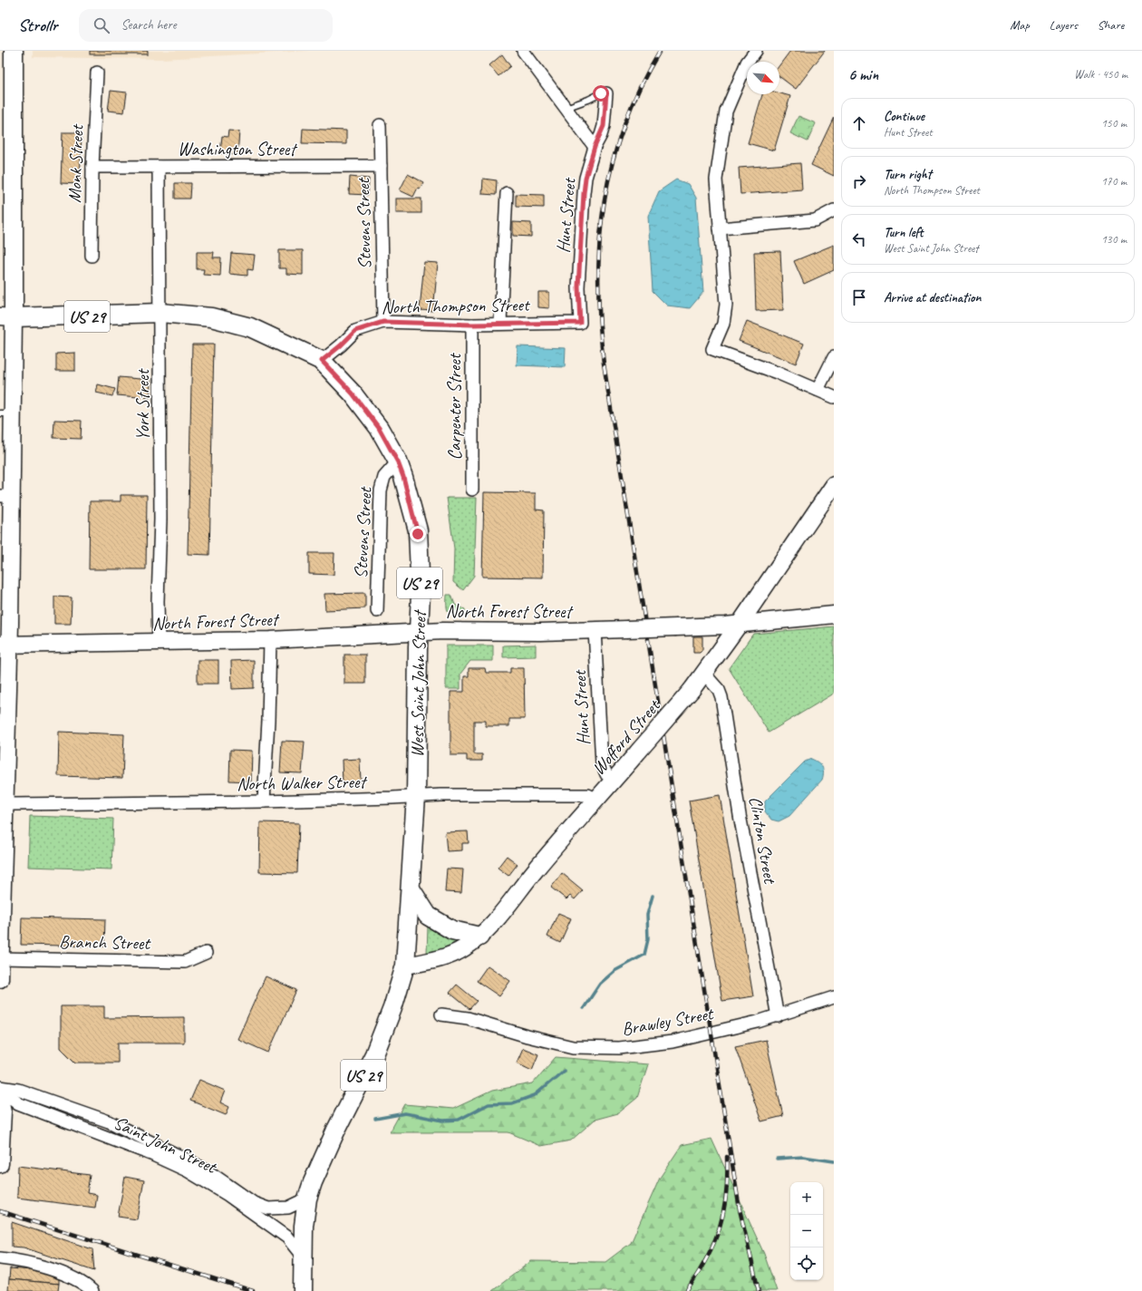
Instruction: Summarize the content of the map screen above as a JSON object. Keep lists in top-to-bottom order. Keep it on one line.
{"streets":{"main road":["US 29","West Saint John Street"],"street":["Washington Street","Monk Street","Hunt Street","Stevens Street","North Thompson Street","York Street","Carpenter Street","North Forest Street","Wofford Street","North Walker Street","Clinton Street","Branch Street","Brawley Street","Saint John Street"]},"crossings":[["Washington Street","Monk Street"],["Washington Street","Stevens Street"],["Washington Street","York Street"],["Hunt Street","North Thompson Street"],["Hunt Street","North Forest Street"],["Hunt Street","Wofford Street"],["Stevens Street","North Thompson Street"],["Stevens Street","West Saint John Street"],["North Thompson Street","Carpenter Street"],["North Thompson Street","West Saint John Street"],["York Street","North Forest Street"],["York Street","West Saint John Street"],["North Forest Street","West Saint John Street"],["North Forest Street","Wofford Street"],["West Saint John Street","Wofford Street"],["West Saint John Street","North Walker Street"],["West Saint John Street","Saint John Street"],["Wofford Street","North Walker Street"],["Wofford Street","Clinton Street"],["Clinton Street","Brawley Street"]],"north":"bottom right","page":{"header":"Strollr","search":"Search here","nav":["Map","Layers","Share"],"heading":["6 min","Walk · 450 m"],"list":[["Continue","Hunt Street","150 m"],["Turn right","North Thompson Street","170 m"],["Turn left","West Saint John Street","130 m"],"Arrive at destination"],"map_buttons":["+","−"]}}
